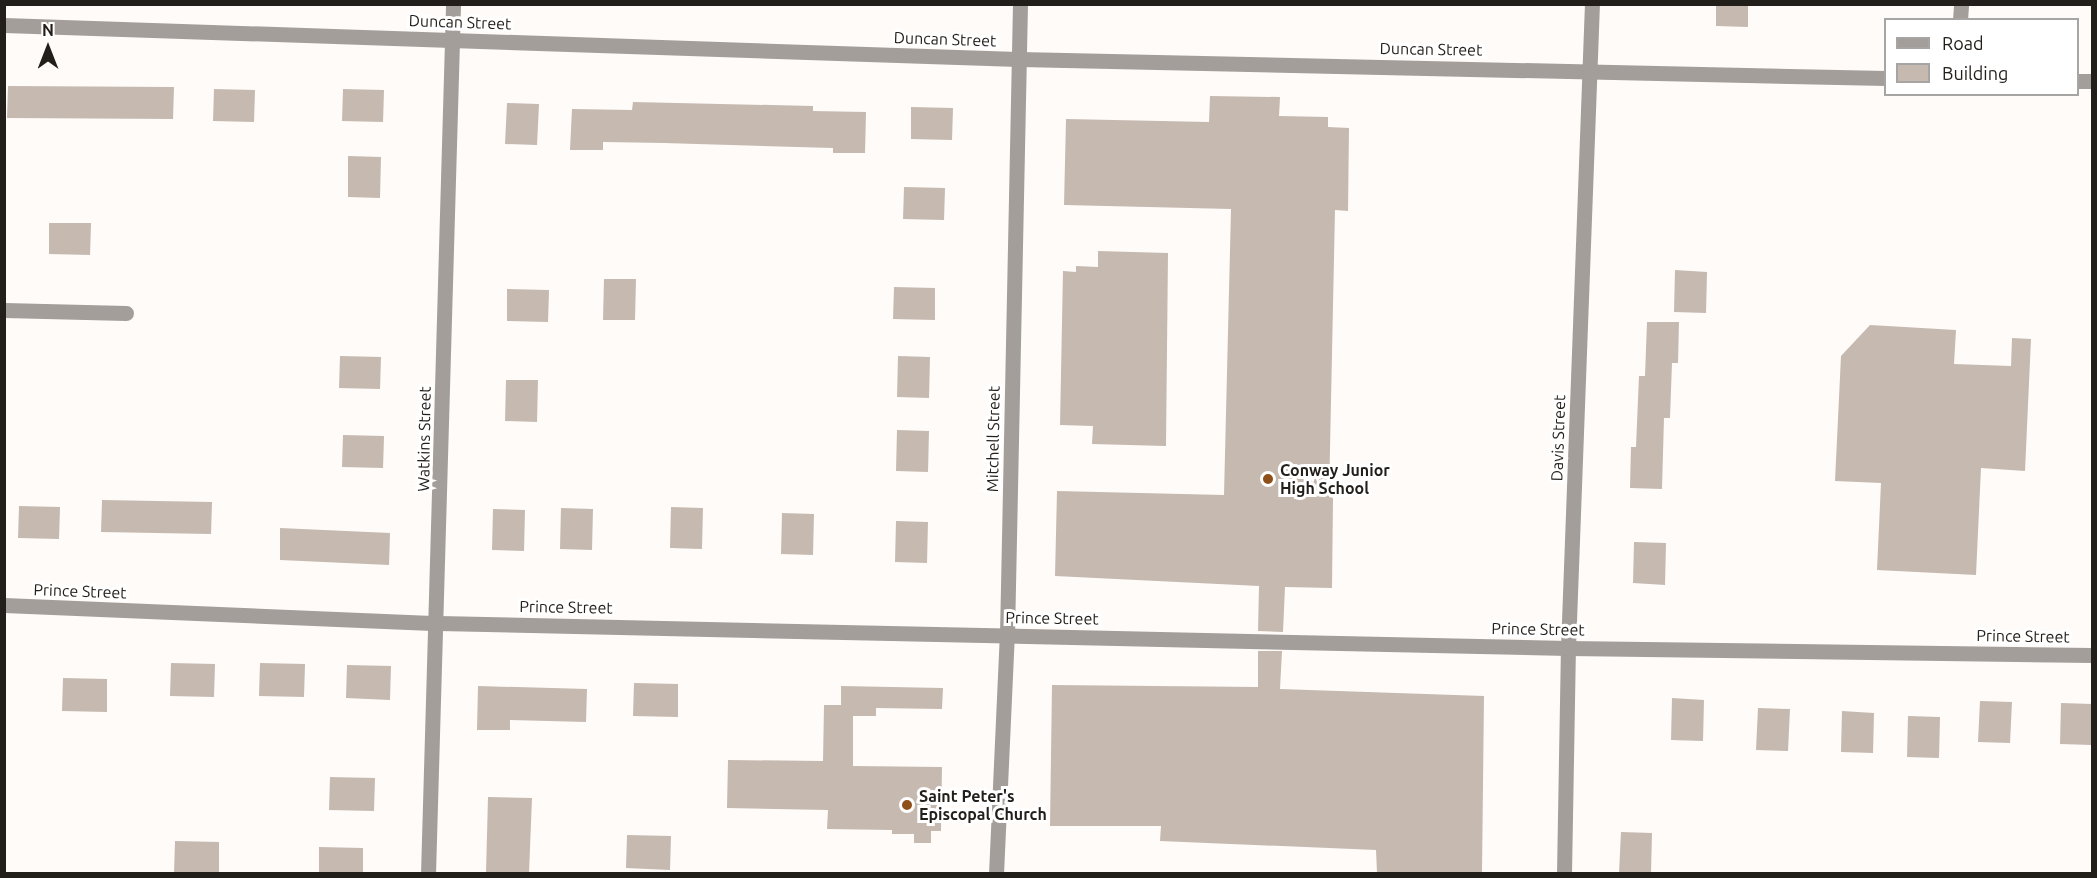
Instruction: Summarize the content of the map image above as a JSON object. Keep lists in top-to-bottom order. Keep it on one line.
{"streets":{"street":["Duncan Street","Davis Street","Watkins Street","Mitchell Street","Prince Street"]},"crossings":[["Duncan Street","Davis Street"],["Duncan Street","Watkins Street"],["Duncan Street","Mitchell Street"],["Davis Street","Prince Street"],["Watkins Street","Prince Street"],["Mitchell Street","Prince Street"]],"places":["Conway Junior High School","Saint Peter's Episcopal Church"],"legend":["Road","Building"],"north":"top"}
